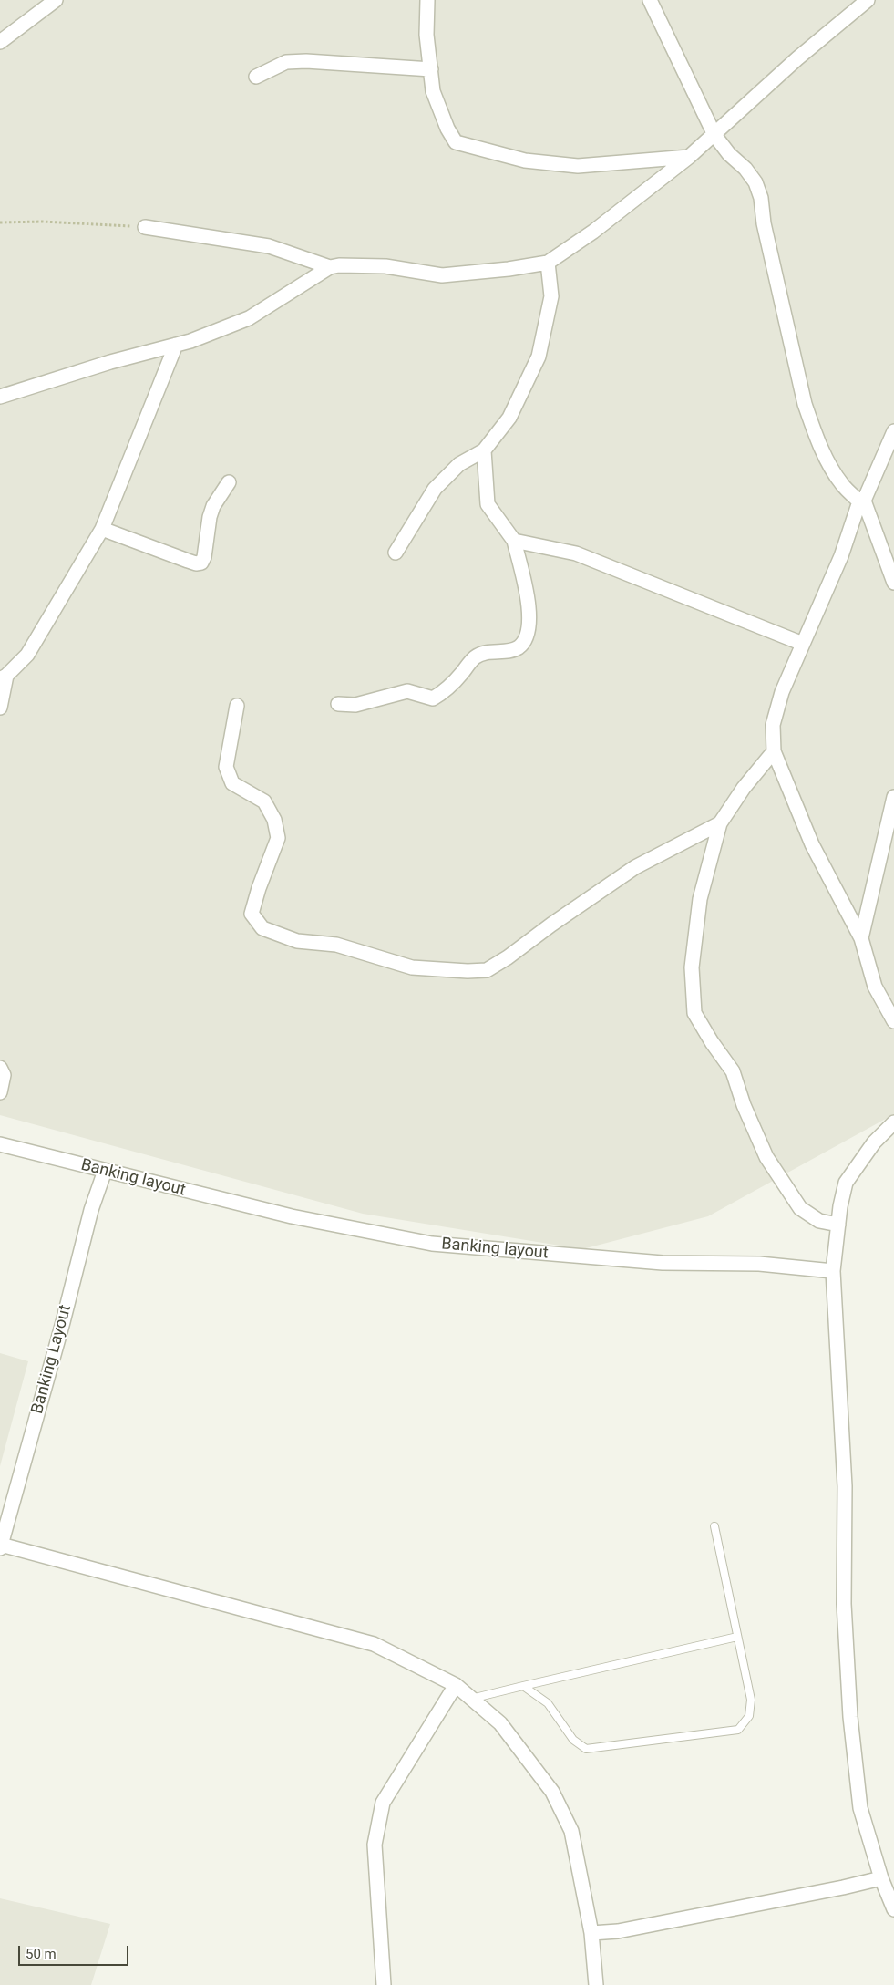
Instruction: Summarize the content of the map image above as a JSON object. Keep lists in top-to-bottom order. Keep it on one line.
{"streets":{"street":["Banking layout","Banking Layout"]},"crossings":[["Banking layout","Banking Layout"]],"scale_bar":"50 m"}
